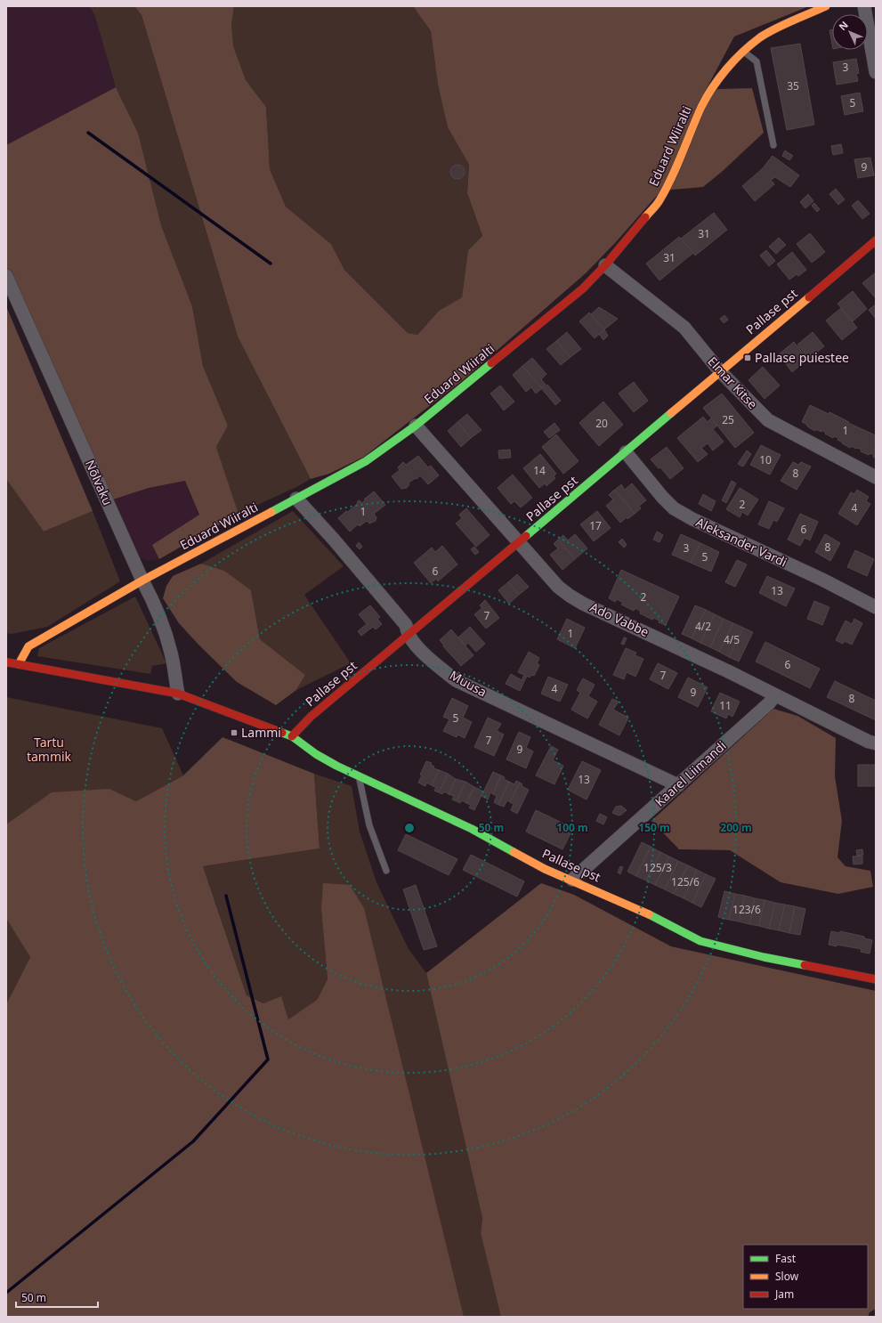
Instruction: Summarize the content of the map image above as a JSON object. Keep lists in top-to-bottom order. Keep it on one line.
{"streets":{"street":["Eduard Wiiralti","Pallase pst","Elmar Kitse","Nõlvaku","Aleksander Vardi","Ado Vabbe","Muusa","Kaarel Liimandi"]},"crossings":[["Eduard Wiiralti","Elmar Kitse"],["Eduard Wiiralti","Nõlvaku"],["Eduard Wiiralti","Ado Vabbe"],["Eduard Wiiralti","Muusa"],["Pallase pst","Elmar Kitse"],["Pallase pst","Aleksander Vardi"],["Pallase pst","Ado Vabbe"],["Pallase pst","Muusa"],["Pallase pst","Kaarel Liimandi"],["Ado Vabbe","Kaarel Liimandi"],["Muusa","Kaarel Liimandi"]],"parks":["Tartu tammik"],"places":{"transit":["Pallase puiestee","Lammi"]},"house_numbers":["3","35","5","9","31","31","25","20","1","10","14","8","2","4","1","17","6","8","3","5","6","13","2","7","4/2","1","4/5","6","7","4","9","8","11","5","7","9","13","125/3","125/6","123/6"],"legend":["Fast","Slow","Jam"],"scale_bar":"50 m","north":"top left","rings":["50 m","100 m","150 m","200 m"]}
